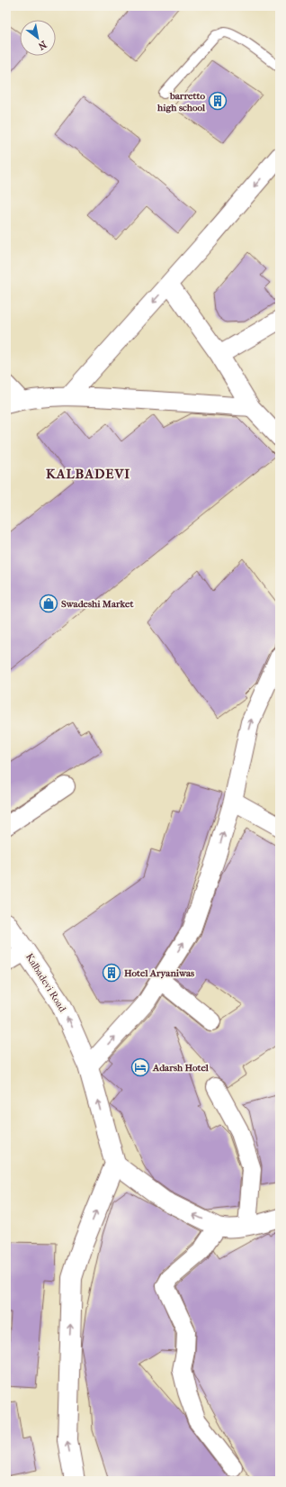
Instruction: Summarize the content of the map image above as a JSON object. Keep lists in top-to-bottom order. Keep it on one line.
{"streets":{"main road":["Kalbadevi Road"]},"one_way":["Kalbadevi Road"],"districts":["KALBADEVI"],"places":{"building":["barretto high school","Hotel Aryaniwas"],"shop":["Swadeshi Market"],"hotel":["Adarsh Hotel"]},"north":"bottom right"}
